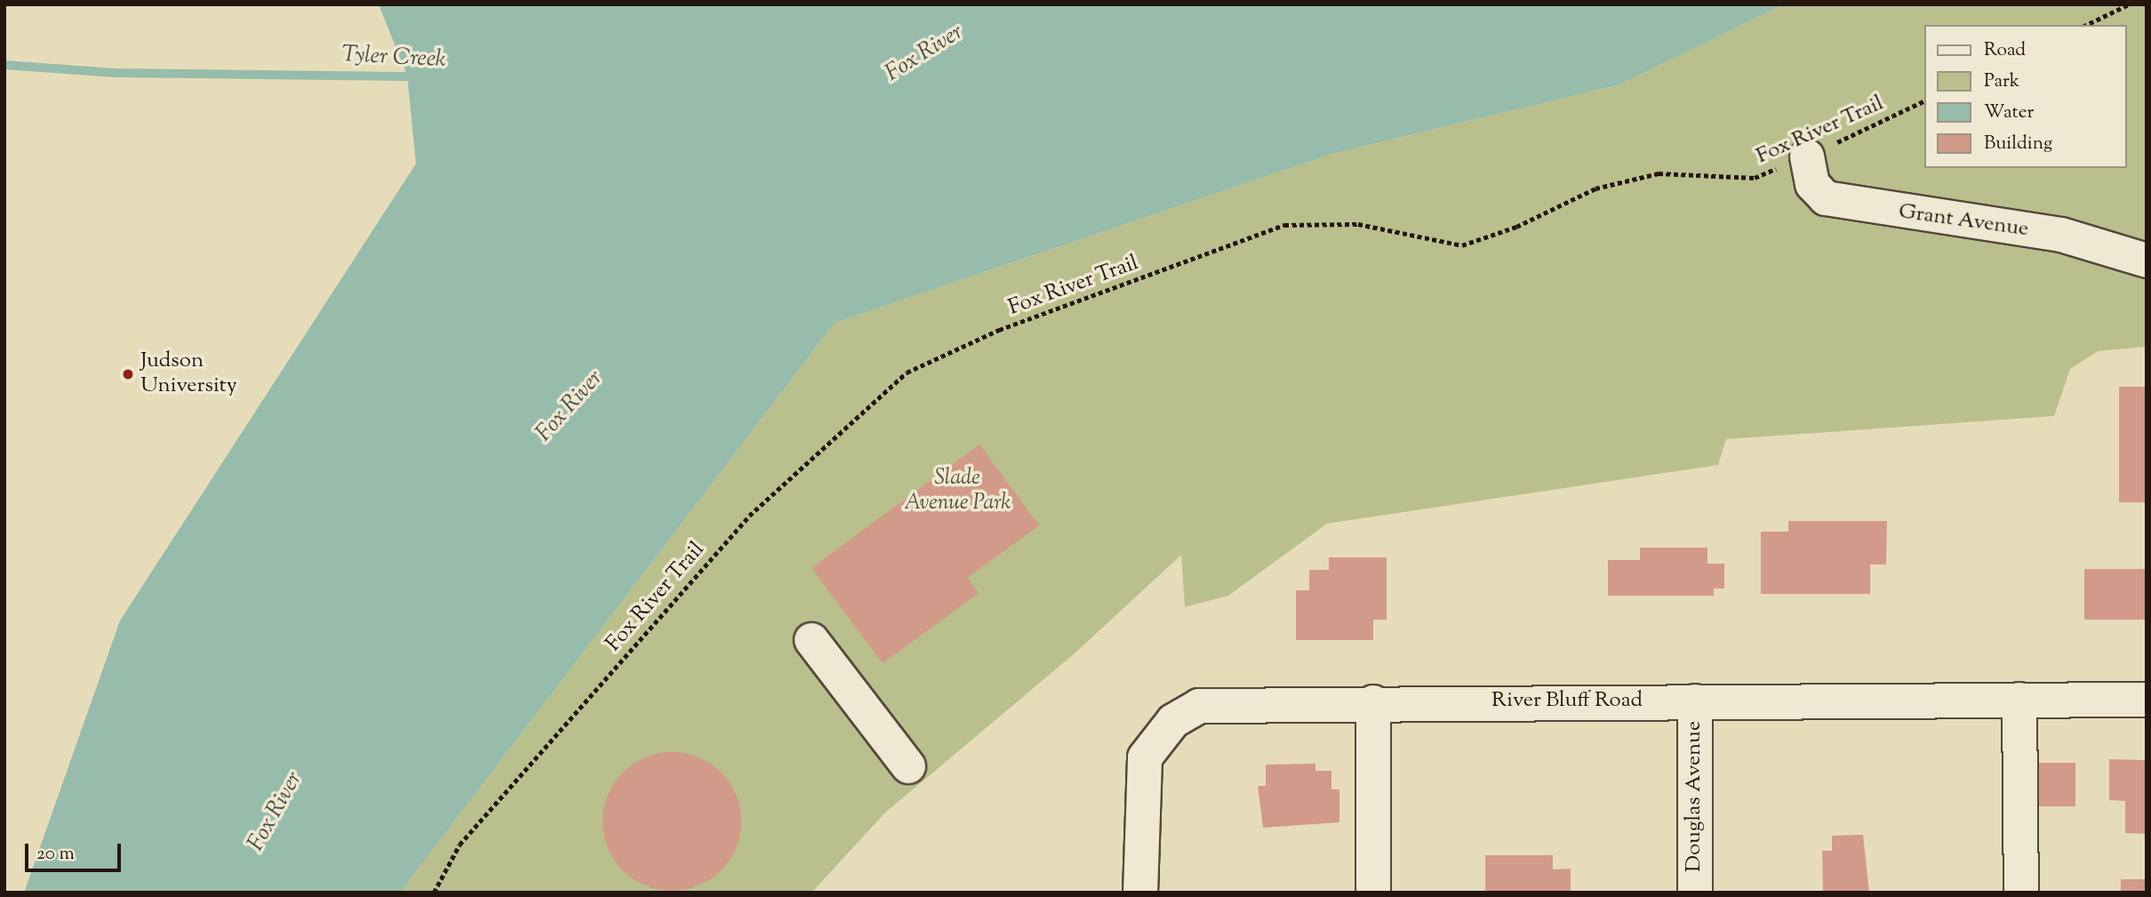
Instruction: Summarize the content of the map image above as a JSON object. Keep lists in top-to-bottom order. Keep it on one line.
{"streets":{"street":["Grant Avenue","River Bluff Road","Douglas Avenue"],"path":["Fox River Trail"]},"crossings":[["Fox River Trail","Grant Avenue"],["River Bluff Road","Douglas Avenue"]],"water":["Fox River","Tyler Creek"],"parks":["Slade Avenue Park"],"places":["Judson University"],"legend":["Road","Park","Water","Building"],"scale_bar":"20 m"}
